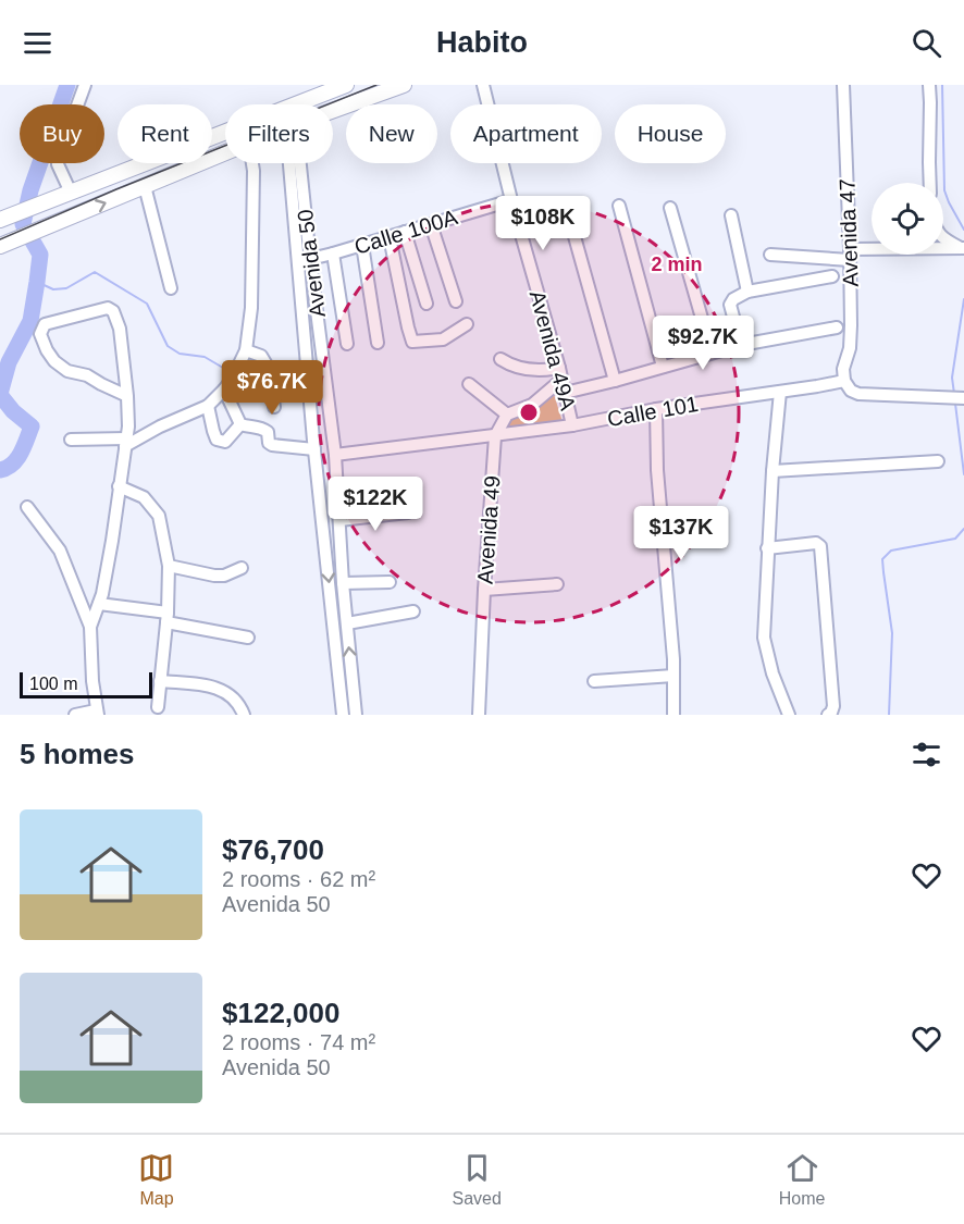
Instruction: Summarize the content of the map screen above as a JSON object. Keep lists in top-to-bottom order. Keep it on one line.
{"streets":{"street":["Calle 100A","Avenida 47","Avenida 50","Avenida 49A","Calle 101","Avenida 49"]},"crossings":[["Calle 100A","Avenida 50"],["Calle 100A","Avenida 49A"],["Avenida 47","Calle 101"],["Avenida 50","Calle 101"],["Avenida 49A","Calle 101"],["Calle 101","Avenida 49"]],"scale_bar":"100 m","page":{"header":"Habito","chip":["Buy","Rent","Filters","New","Apartment","House"],"price":["$108K","$92.7K","$76.7K","$122K","$137K"],"scale":"100 m","heading":"5 homes","list":[{"name":"$76,700","note":"2 rooms · 62 m² · Avenida 50"},{"name":"$122,000","note":"2 rooms · 74 m² · Avenida 50"}],"tabs":["Map","Saved","Home"]},"rings":["2 min"]}
